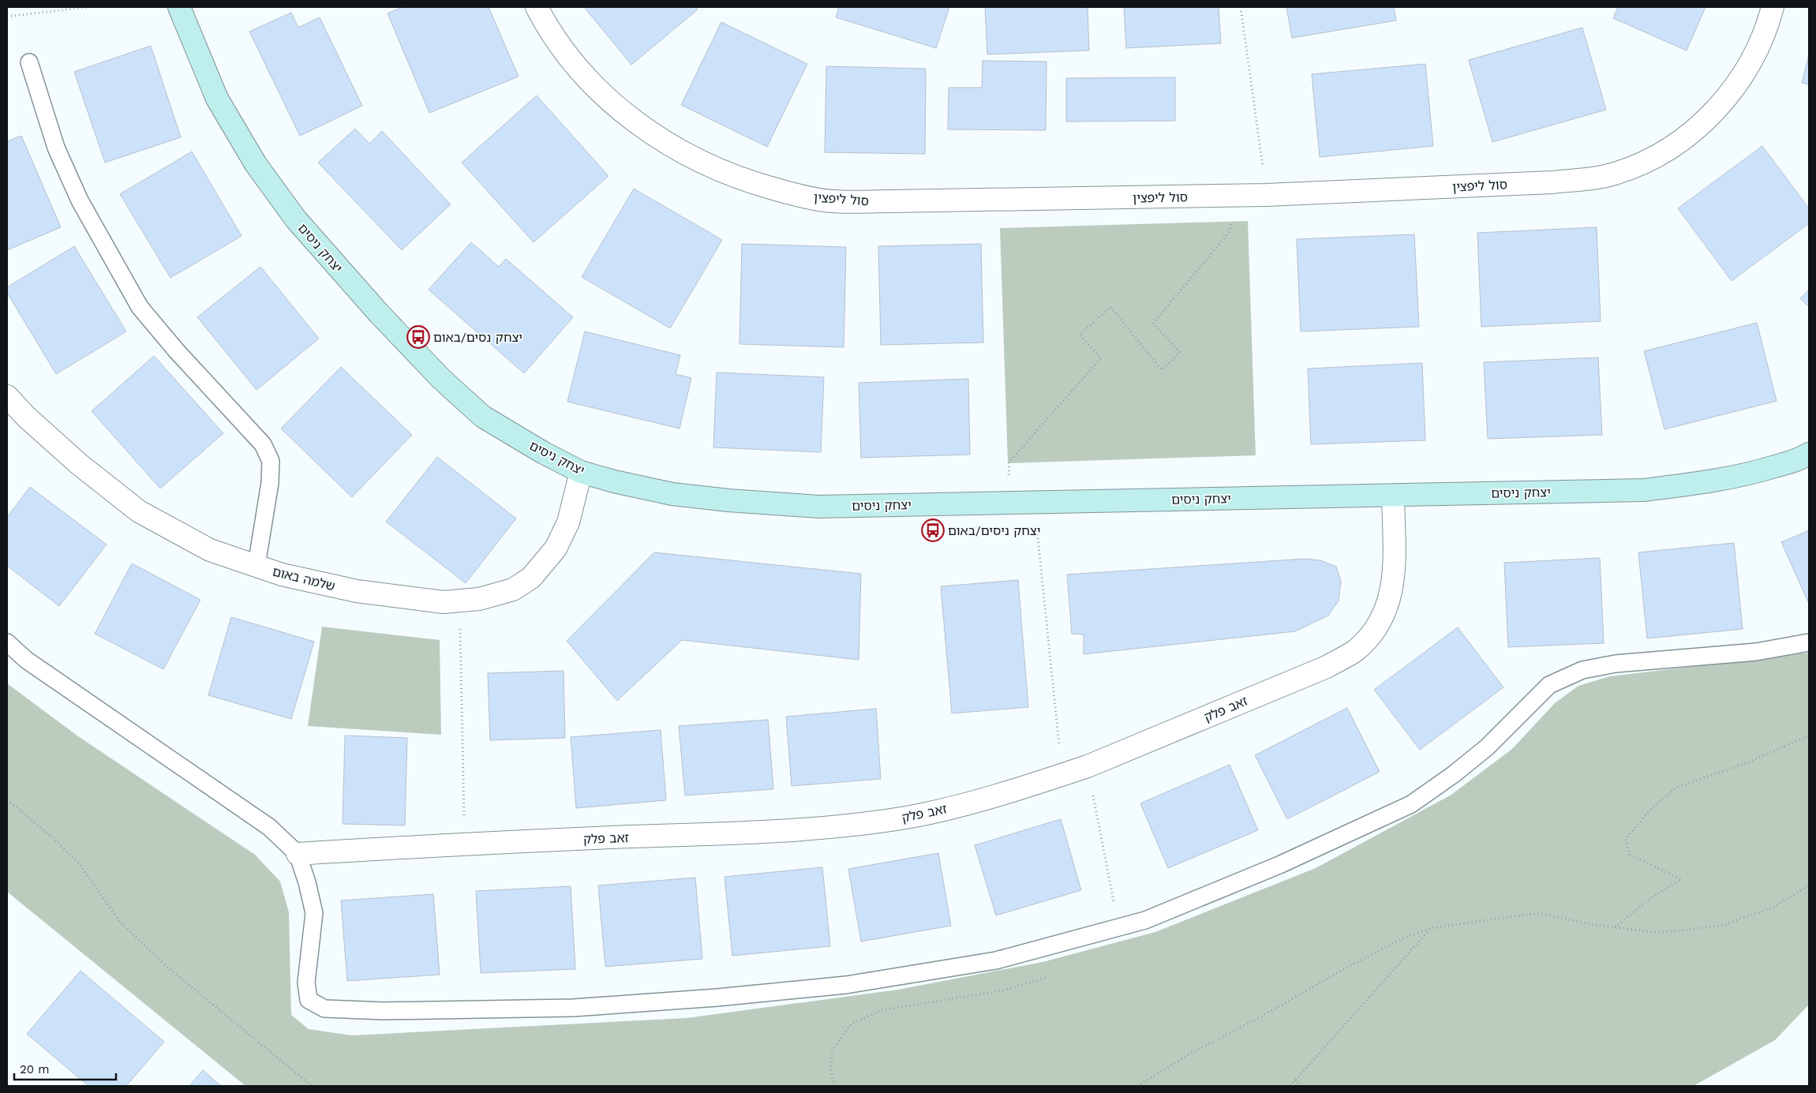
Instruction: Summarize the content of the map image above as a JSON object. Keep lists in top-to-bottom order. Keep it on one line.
{"streets":{"street":["סול ליפצין","יצחק ניסים","שלמה באום","זאב פלק"]},"crossings":[["יצחק ניסים","שלמה באום"],["יצחק ניסים","זאב פלק"]],"places":{"bus stop":["יצחק נסים/באום","יצחק ניסים/באום"]},"scale_bar":"20 m"}
